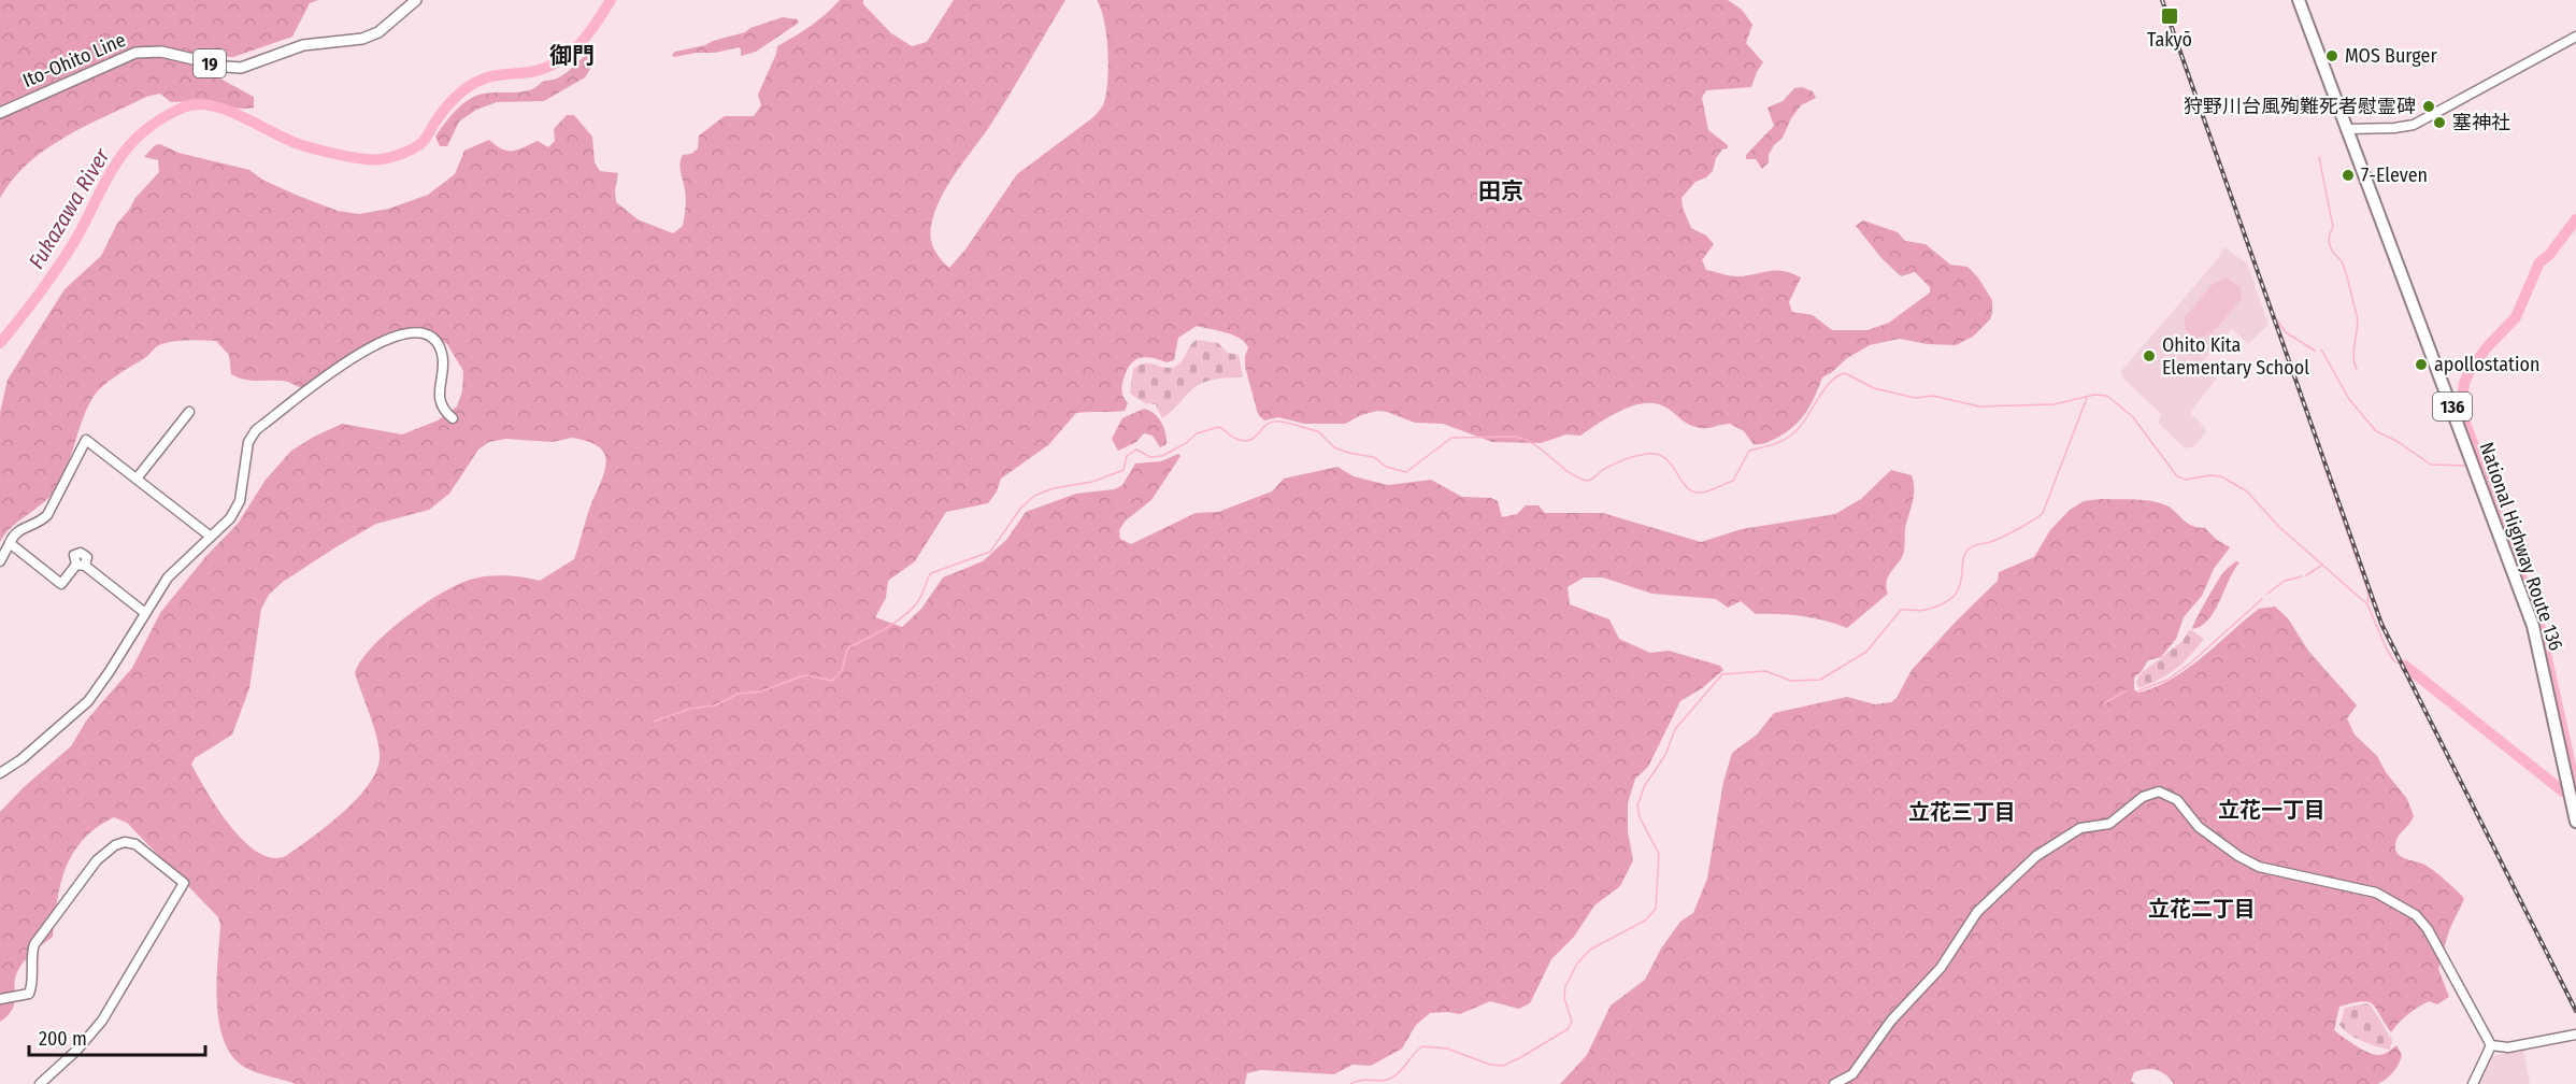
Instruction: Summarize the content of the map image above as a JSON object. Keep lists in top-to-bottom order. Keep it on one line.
{"streets":{"highway":["136","National Highway Route 136"],"main road":["Ito-Ohito Line","19"]},"districts":["御門","田京","立花一丁目","立花三丁目","立花二丁目"],"water":["Fukazawa River"],"places":{"transit":["Takyō"],"other":["MOS Burger","狩野川台風殉難死者慰霊碑","塞神社","7-Eleven","Ohito Kita Elementary School","apollostation"]},"scale_bar":"200 m"}
